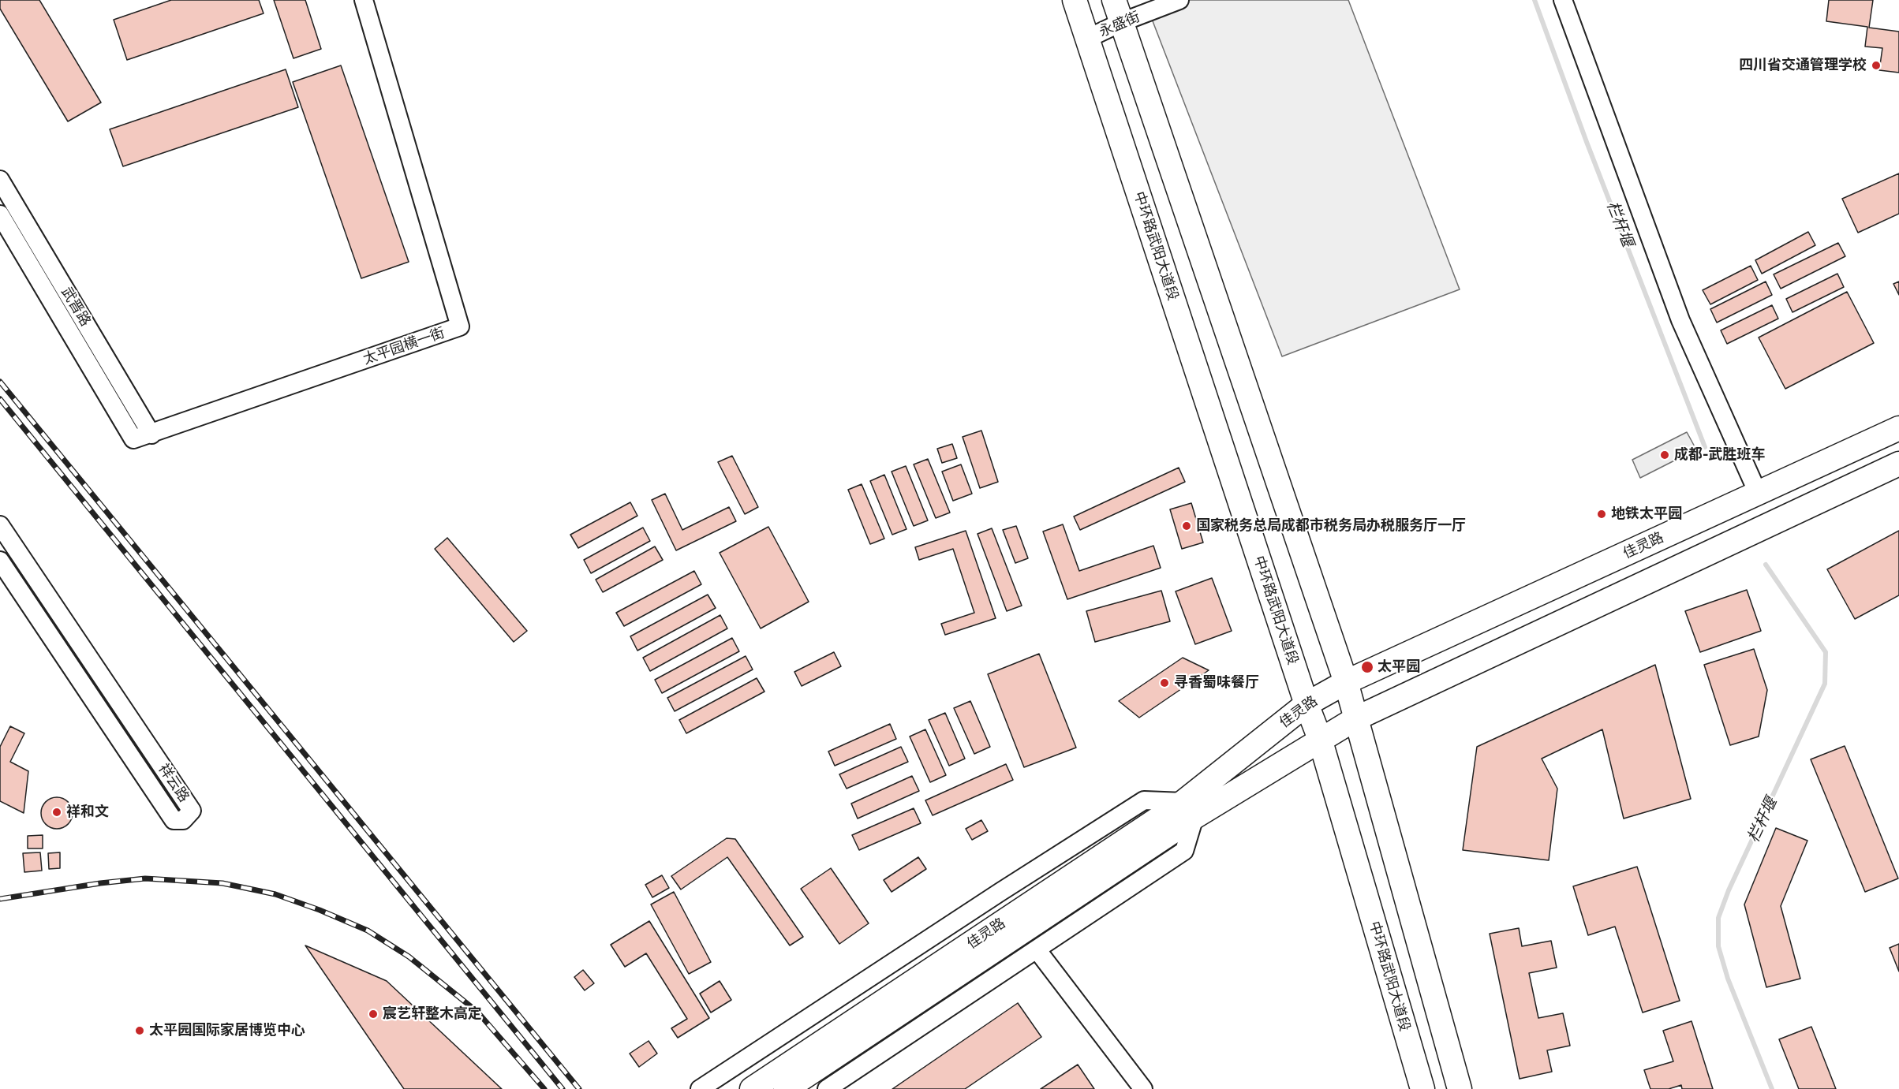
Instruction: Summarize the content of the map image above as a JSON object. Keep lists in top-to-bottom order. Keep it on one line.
{"streets":{"main road":["中环路武阳大道段","佳灵路"],"street":["永盛街","武晋路","太平园横一街","祥云路"]},"crossings":[["永盛街","中环路武阳大道段"],["中环路武阳大道段","佳灵路"],["武晋路","太平园横一街"]],"water":["栏杆堰"],"places":["四川省交通管理学校","成都-武胜班车","地铁太平园","国家税务总局成都市税务局办税服务厅一厅","太平园","寻香蜀味餐厅","祥和文","宸艺轩整木高定","太平园国际家居博览中心"]}
